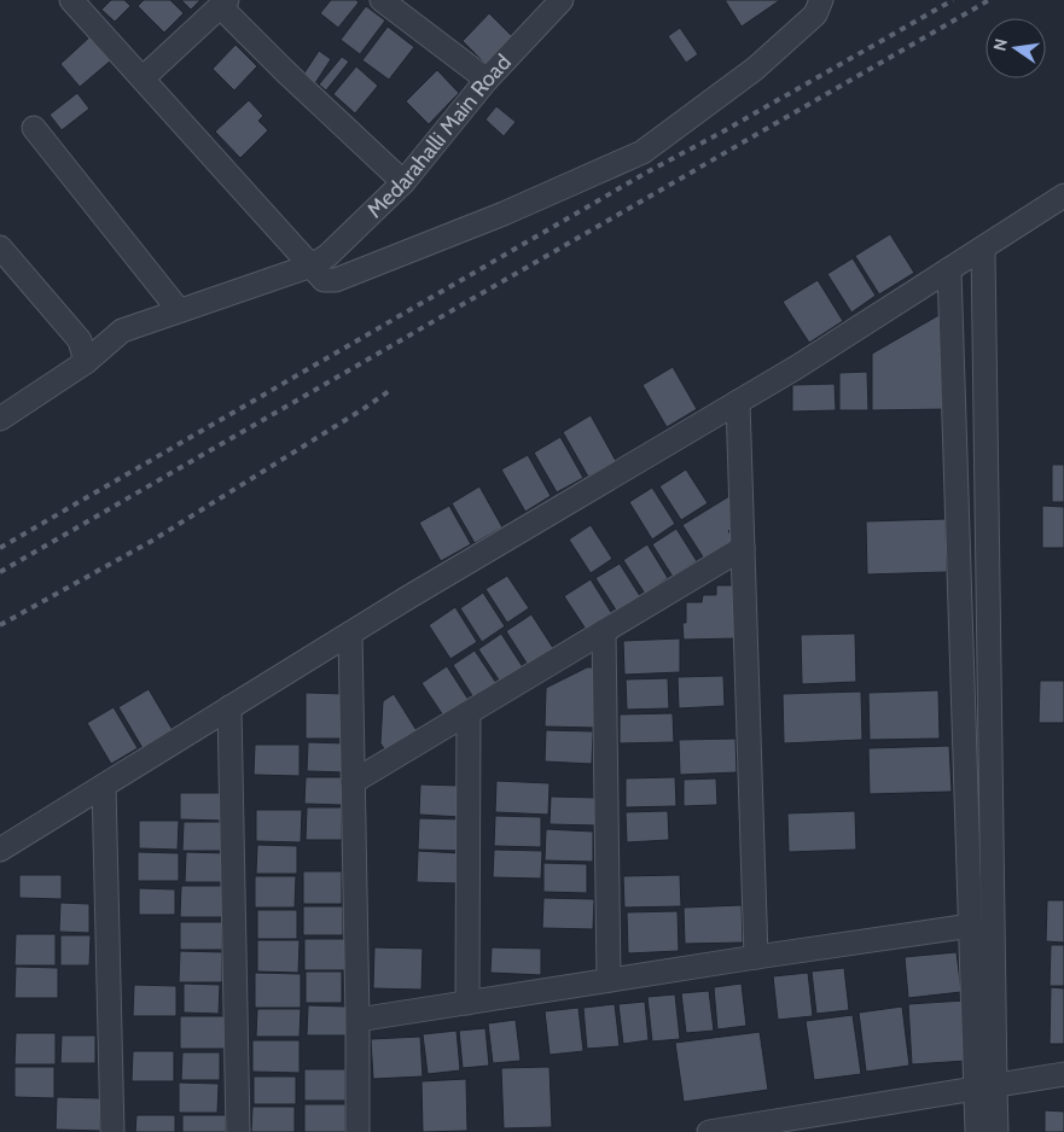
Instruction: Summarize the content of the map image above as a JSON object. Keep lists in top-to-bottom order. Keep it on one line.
{"streets":{"street":["Medarahalli Main Road"]},"north":"left"}
